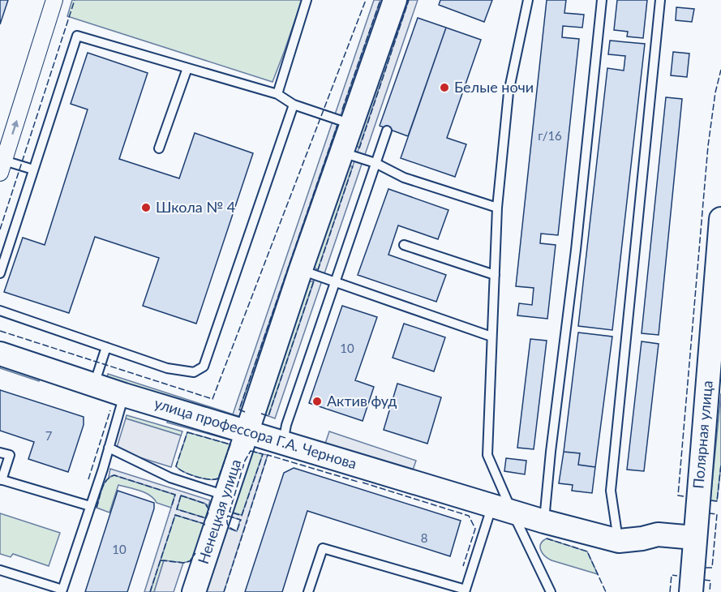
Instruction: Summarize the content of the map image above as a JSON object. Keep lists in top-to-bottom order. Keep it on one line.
{"streets":{"street":["улица профессора Г.А. Чернова","Полярная улица","Ненецкая улица"]},"crossings":[["улица профессора Г.А. Чернова","Ненецкая улица"]],"places":["Белые ночи","Школа № 4","Актив фуд"],"house_numbers":["г/16","10","7","8","10"]}
